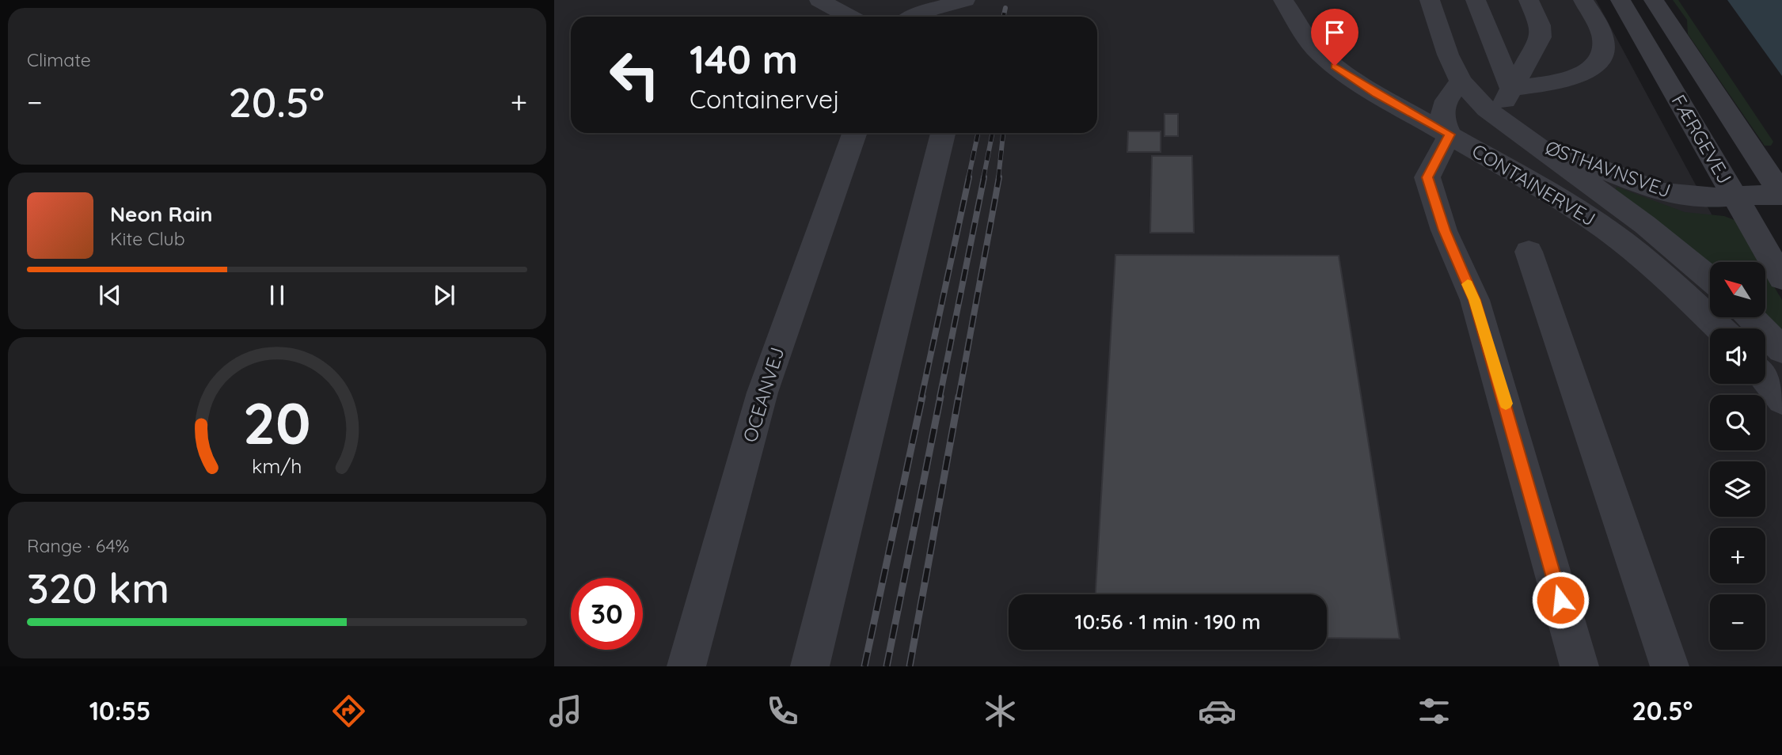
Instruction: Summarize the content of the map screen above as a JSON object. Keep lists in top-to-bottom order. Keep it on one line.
{"streets":{"street":["FÆRGEVEJ","ØSTHAVNSVEJ","CONTAINERVEJ","OCEANVEJ"]},"crossings":[["FÆRGEVEJ","ØSTHAVNSVEJ"]],"north":"top left","page":{"tile":["Climate",["Range · 64%","320 km"]],"turn":["140 m","Containervej"],"heat":["−","20.5°","+"],"song":["Neon Rain","Kite Club"],"map_buttons":["+","−"],"limit":"30","trip":"10:56 · 1 min · 190 m","tabs":["10:55","20.5°"],"gauge":["20","km/h"]}}
